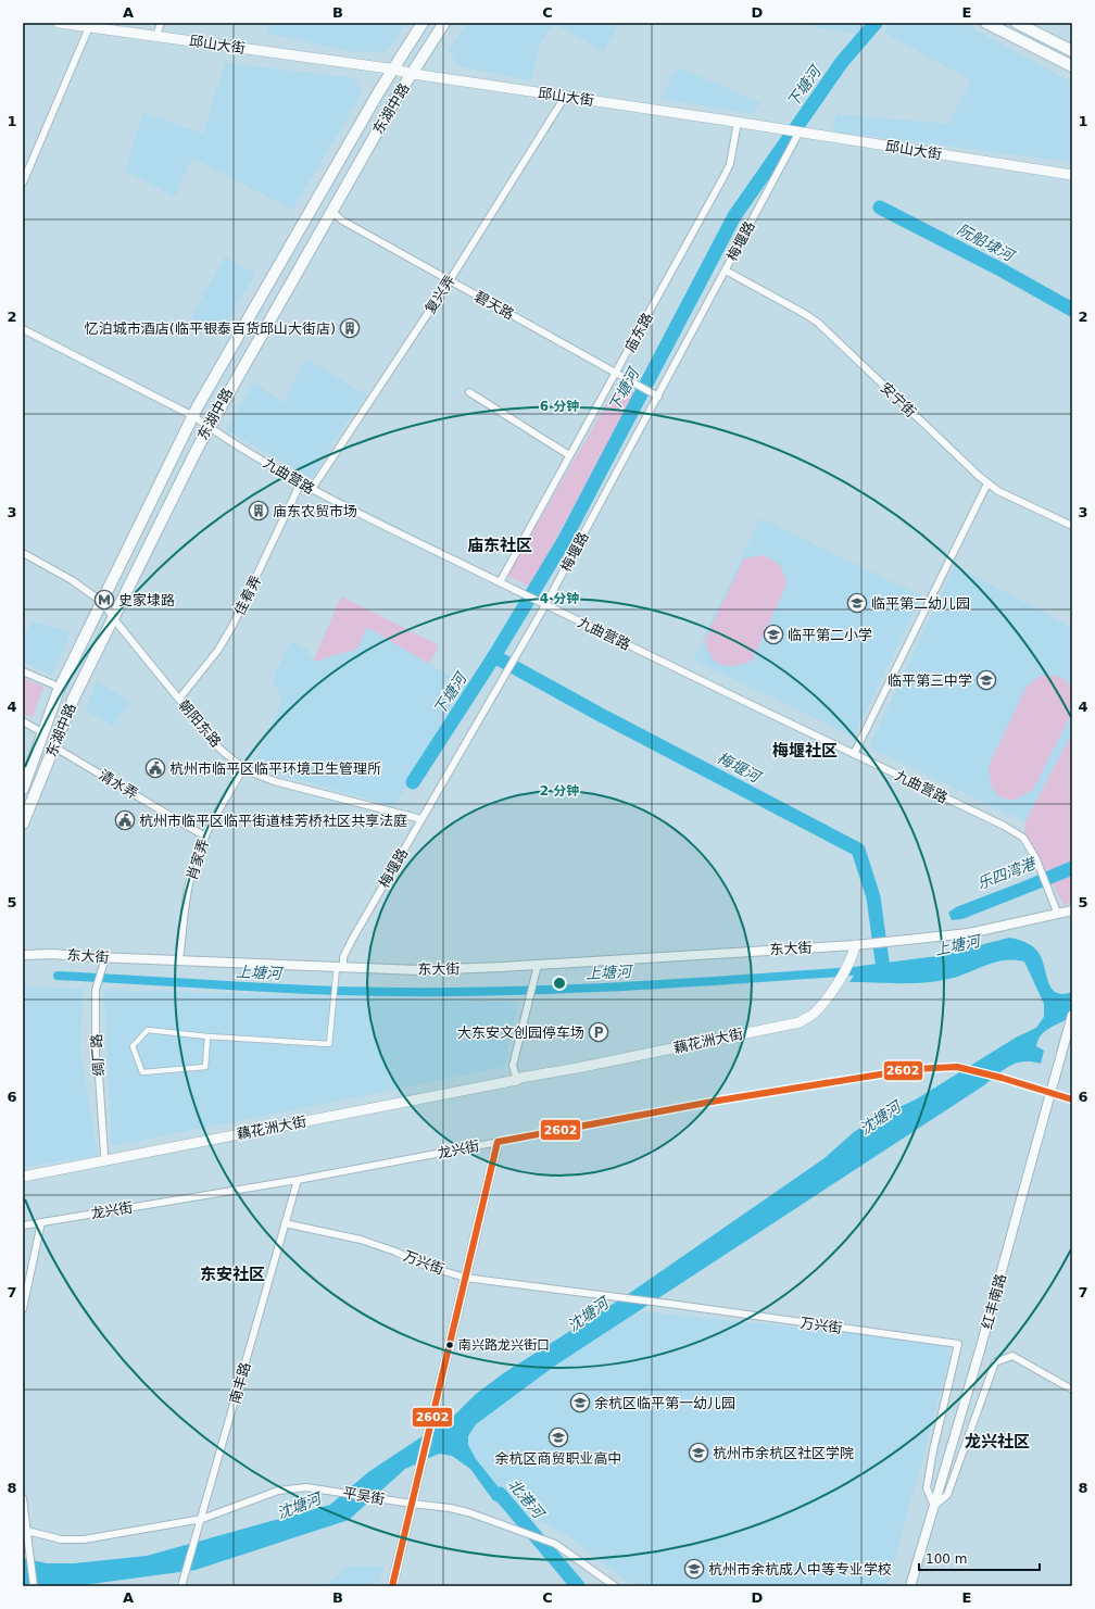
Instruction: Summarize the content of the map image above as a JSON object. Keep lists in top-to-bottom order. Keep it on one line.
{"streets":{"main road":["邱山大街","东湖中路","藕花洲大街"],"street":["梅堰路","复兴弄","碧天路","庙东路","安宁街","九曲营路","佳肴弄","朝阳东路","清水弄","肖家弄","东大街","绸厂路","龙兴街","万兴街","红丰南路","南丰路","平吴街"]},"crossings":[["邱山大街","东湖中路"],["邱山大街","梅堰路"],["邱山大街","复兴弄"],["邱山大街","庙东路"],["东湖中路","碧天路"],["东湖中路","九曲营路"],["东湖中路","朝阳东路"],["东湖中路","清水弄"],["梅堰路","碧天路"],["梅堰路","安宁街"],["梅堰路","九曲营路"],["梅堰路","朝阳东路"],["梅堰路","东大街"],["复兴弄","碧天路"],["复兴弄","九曲营路"],["碧天路","庙东路"],["庙东路","九曲营路"],["九曲营路","佳肴弄"],["九曲营路","东大街"],["佳肴弄","朝阳东路"],["朝阳东路","肖家弄"],["清水弄","肖家弄"],["肖家弄","东大街"],["东大街","藕花洲大街"],["东大街","绸厂路"],["藕花洲大街","绸厂路"],["龙兴街","南丰路"],["万兴街","红丰南路"],["万兴街","南丰路"],["南丰路","平吴街"]],"districts":["庙东社区","梅堰社区","东安社区","龙兴社区"],"water":["下塘河","阮船埭河","梅堰河","乐四湾港","上塘河","沈塘河","北港河"],"places":{"building":["忆泊城市酒店(临平银泰百货邱山大街店)","庙东农贸市场"],"metro station":["史家埭路"],"school or university":["临平第二幼儿园","临平第二小学","临平第三中学","余杭区临平第一幼儿园","余杭区商贸职业高中","杭州市余杭区社区学院","杭州市余杭成人中等专业学校"],"public building":["杭州市临平区临平环境卫生管理所","杭州市临平区临平街道桂芳桥社区共享法庭"],"parking":["大东安文创园停车场"],"other":["南兴路龙兴街口"]},"lines":["transit line 2602"],"scale_bar":"100 m","grid":{"columns":["A","B","C","D","E"],"rows":["1","2","3","4","5","6","7","8"]},"rings":["6 分钟","4 分钟","2 分钟"]}
